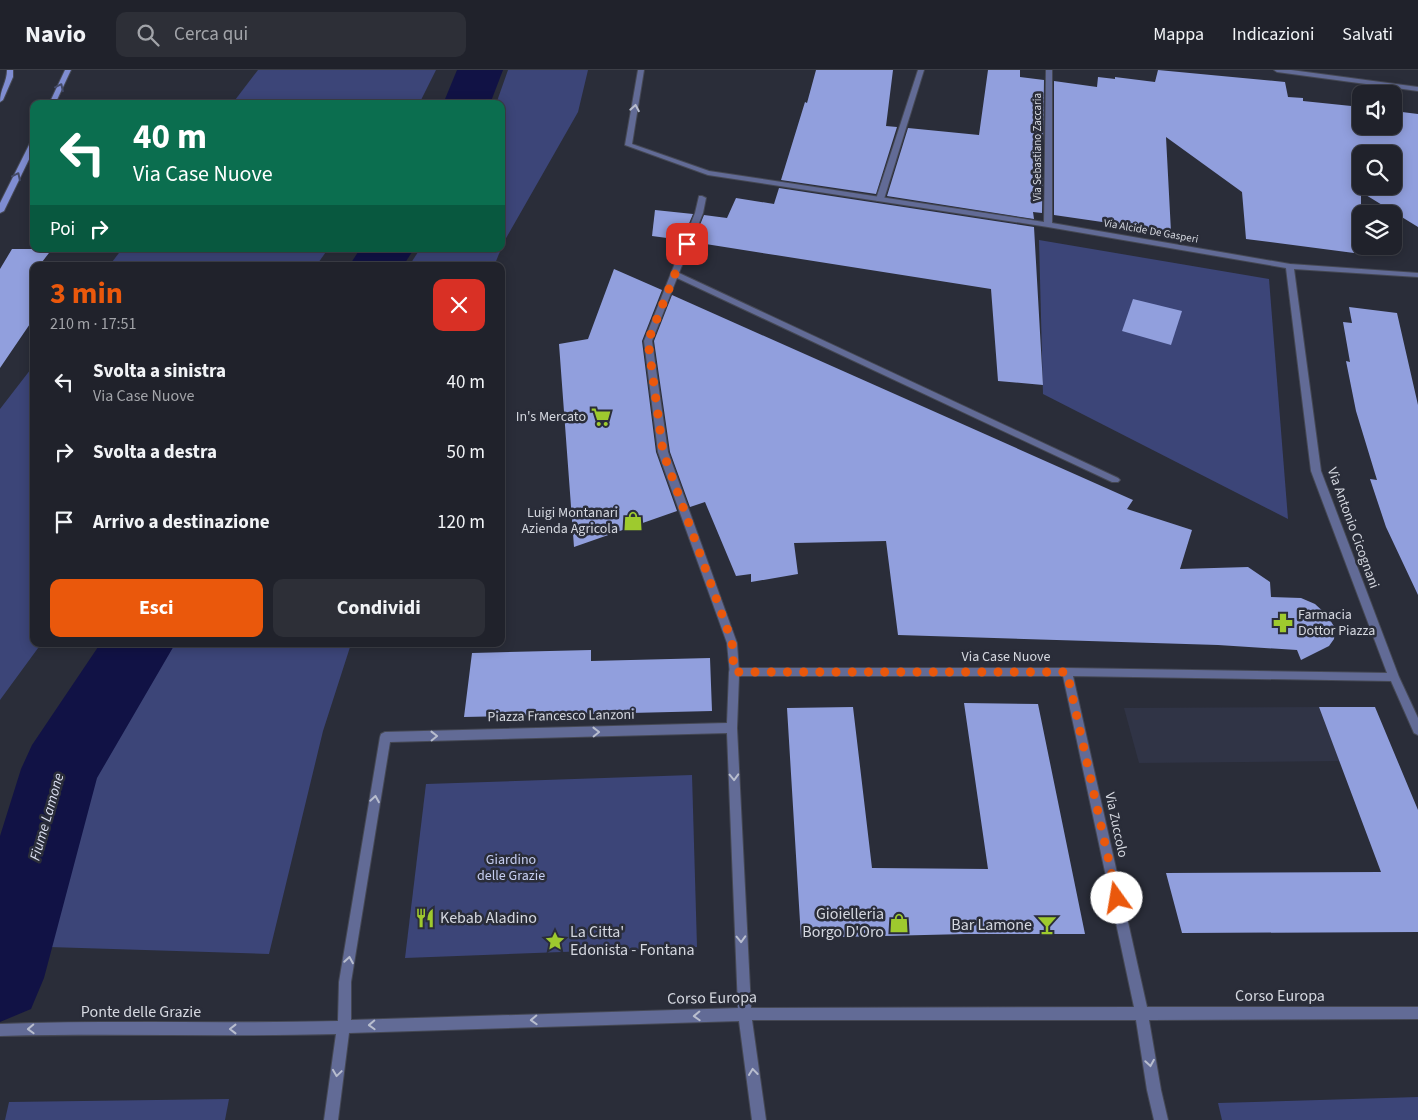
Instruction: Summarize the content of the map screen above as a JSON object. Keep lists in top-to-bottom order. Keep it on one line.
{"streets":{"street":["Via Sebastiano Zaccaria","Via Alcide De Gasperi","Via Antonio Cicognani","Via Case Nuove","Piazza Francesco Lanzoni","Via Zuccolo","Corso Europa","Ponte delle Grazie"]},"crossings":[["Via Sebastiano Zaccaria","Via Alcide De Gasperi"],["Via Alcide De Gasperi","Via Antonio Cicognani"],["Via Antonio Cicognani","Via Case Nuove"],["Via Case Nuove","Via Zuccolo"],["Piazza Francesco Lanzoni","Corso Europa"],["Via Zuccolo","Corso Europa"],["Corso Europa","Ponte delle Grazie"]],"one_way":["Corso Europa","Ponte delle Grazie"],"water":["Fiume Lamone"],"parks":["Giardino delle Grazie"],"places":{"supermarket":["In's Mercato"],"shop":["Luigi Montanari Azienda Agricola","Gioielleria Borgo D'Oro"],"pharmacy":["Farmacia Dottor Piazza"],"restaurant":["Kebab Aladino"],"bar":["Bar Lamone"],"place":["La Citta' Edonista - Fontana"]},"page":{"header":"Navio","search":"Cerca qui","nav":["Mappa","Indicazioni","Salvati"],"turn":["40 m","Via Case Nuove"],"then":"Poi","heading":["3 min","210 m · 17:51"],"list":[{"name":"Svolta a sinistra","note":"Via Case Nuove","value":"40 m"},{"name":"Svolta a destra","value":"50 m"},{"name":"Arrivo a destinazione","value":"120 m"}],"buttons":["Esci","Condividi"]}}
